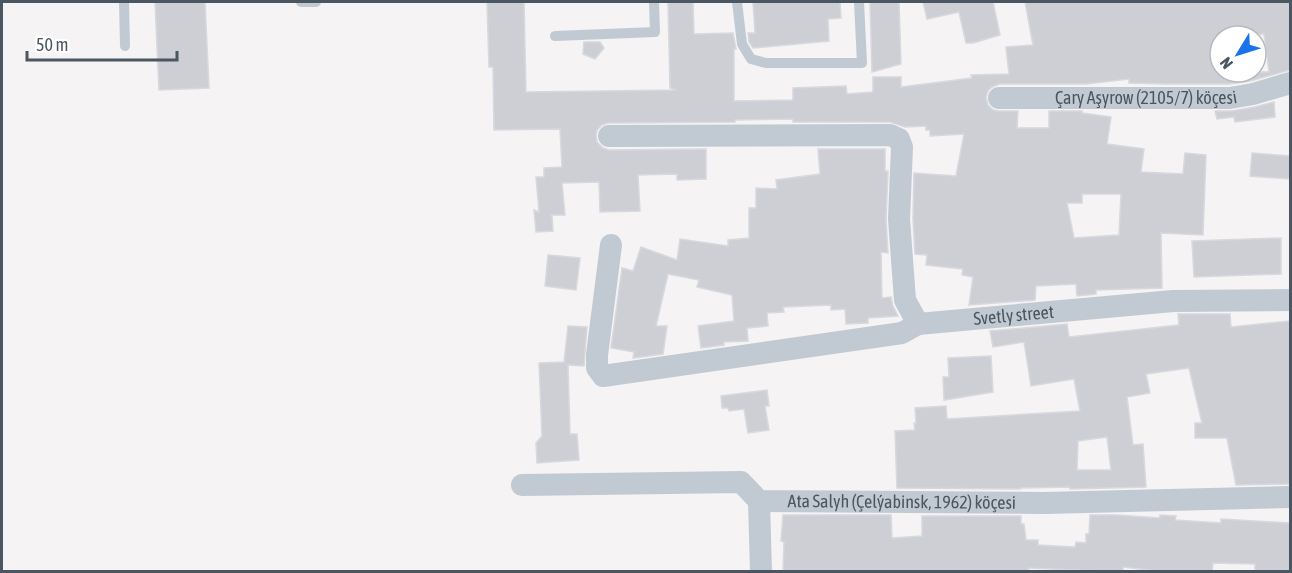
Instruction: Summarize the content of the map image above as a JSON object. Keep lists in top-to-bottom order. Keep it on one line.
{"streets":{"street":["Çary Aşyrow (2105/7) köçesi","Svetly street","Ata Salyh (Çelýabinsk, 1962) köçesi"]},"scale_bar":"50 m","north":"bottom left"}
